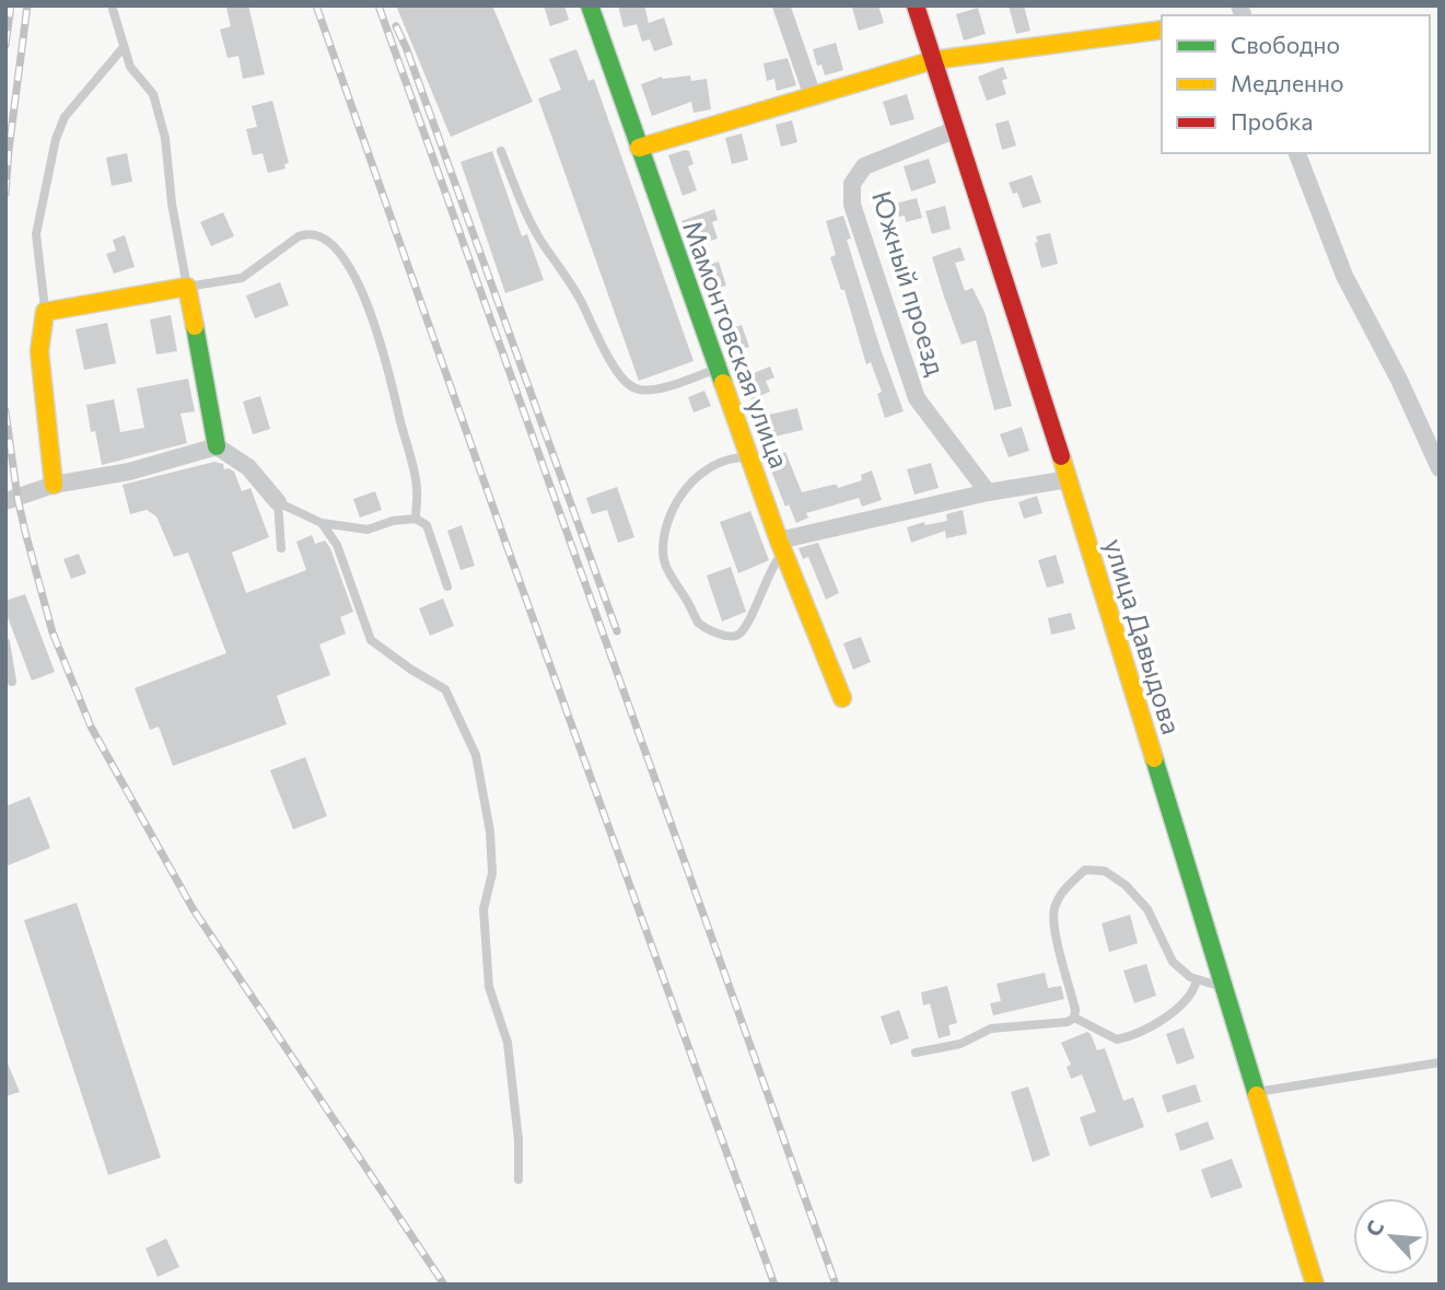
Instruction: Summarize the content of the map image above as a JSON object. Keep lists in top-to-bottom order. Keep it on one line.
{"streets":{"street":["Южный проезд","Мамонтовская улица","улица Давыдова"]},"crossings":[["Южный проезд","улица Давыдова"]],"legend":["Свободно","Медленно","Пробка"],"north":"top left"}
